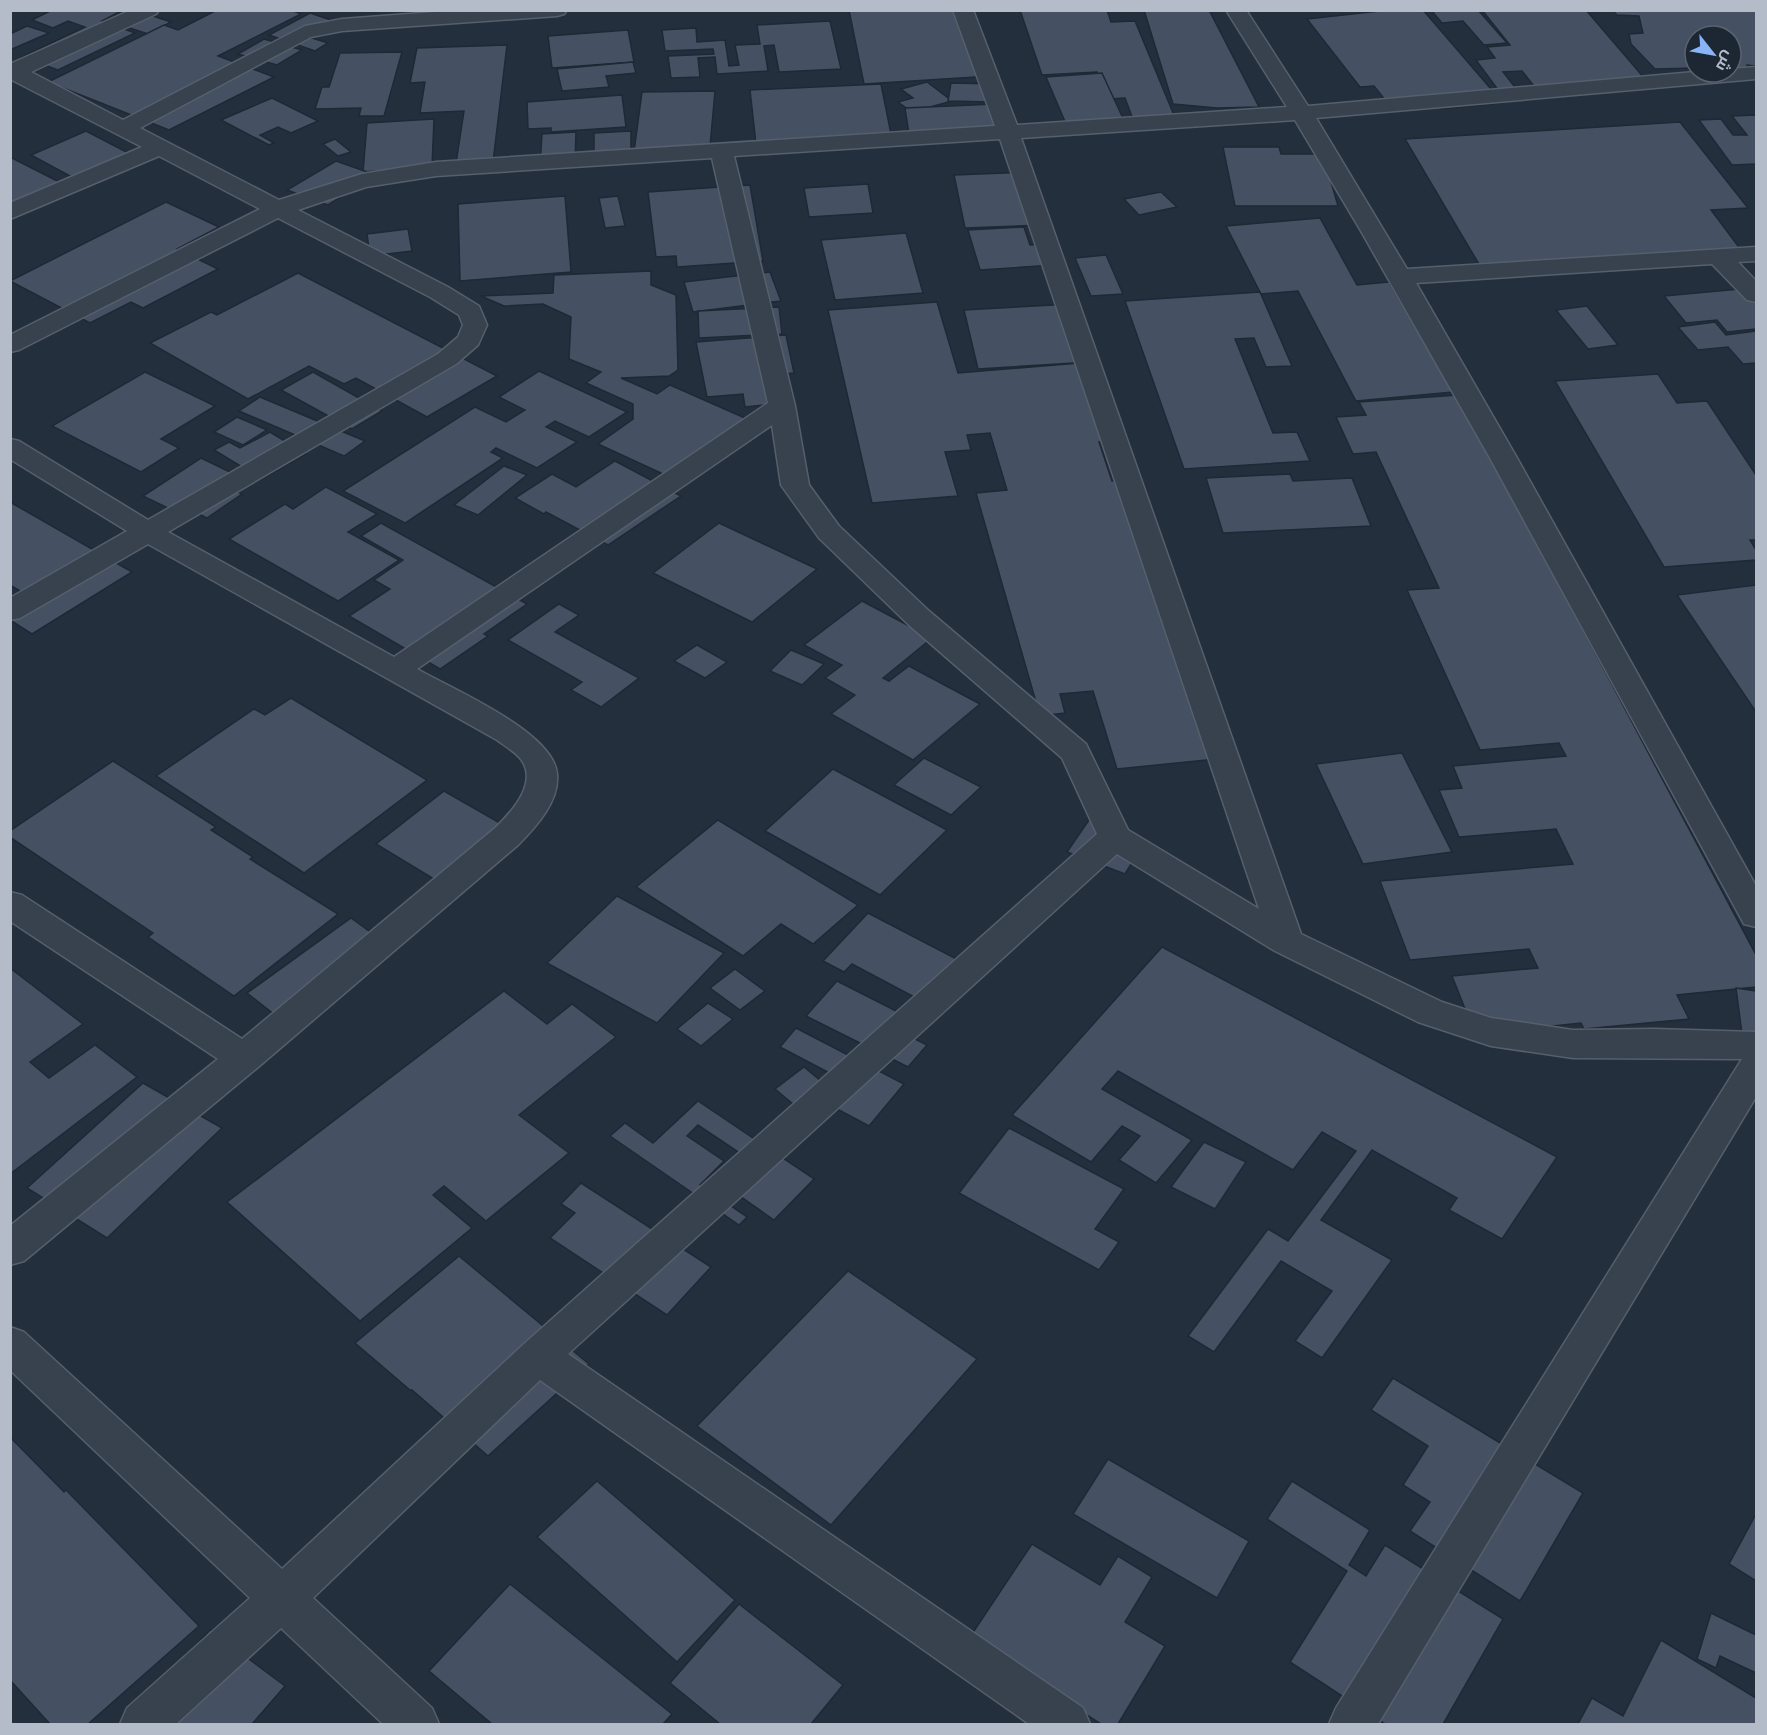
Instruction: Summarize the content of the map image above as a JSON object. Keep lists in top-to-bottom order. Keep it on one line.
{"north":"bottom right"}
